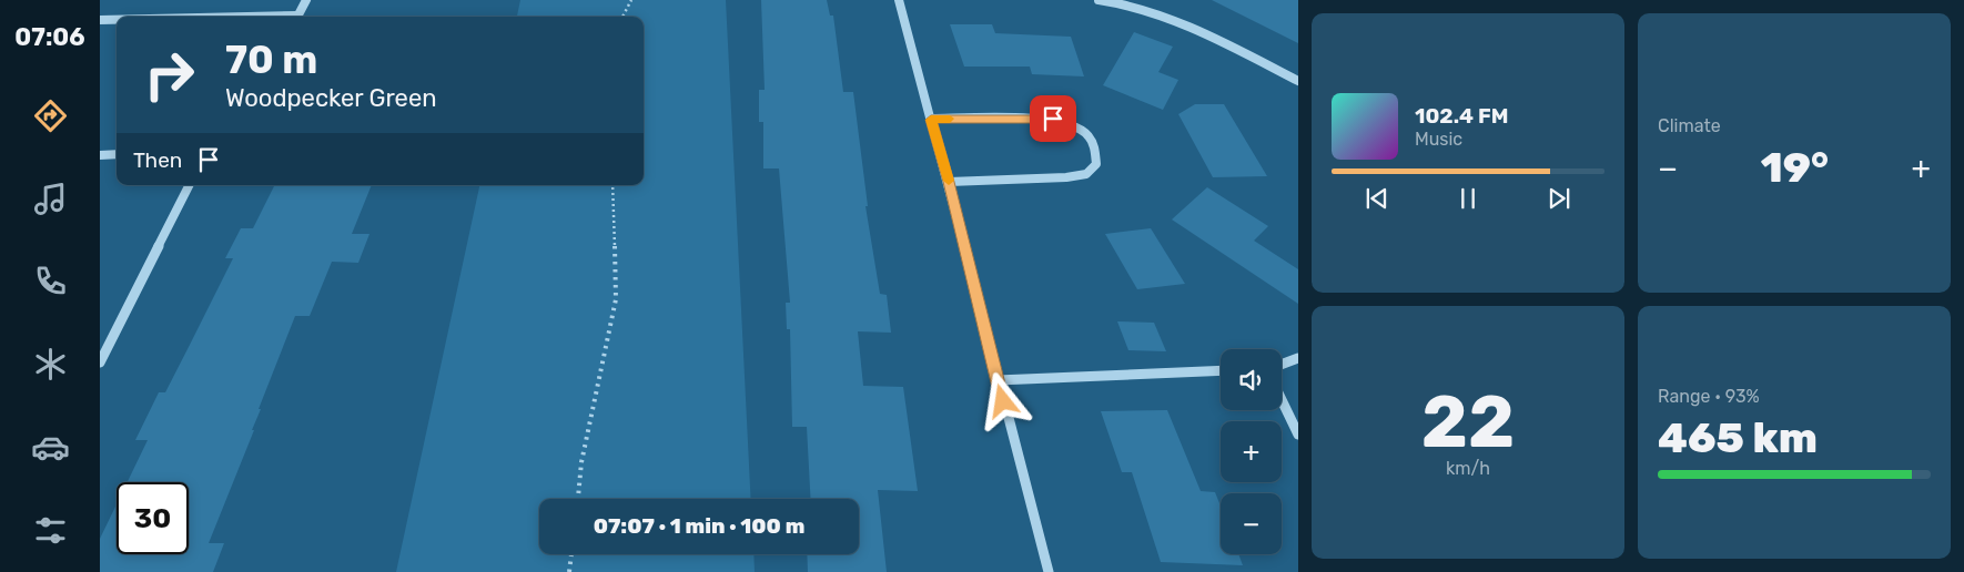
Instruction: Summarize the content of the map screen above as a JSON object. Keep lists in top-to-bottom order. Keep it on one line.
{"page":{"tabs":"07:06","tile":["Climate",["22","km/h"],["Range · 93%","465 km"]],"turn":["70 m","Woodpecker Green"],"song":["102.4 FM","Music"],"then":"Then","heat":["−","19°","+"],"map_buttons":["+","−"],"limit":"30","trip":"07:07 · 1 min · 100 m"}}
